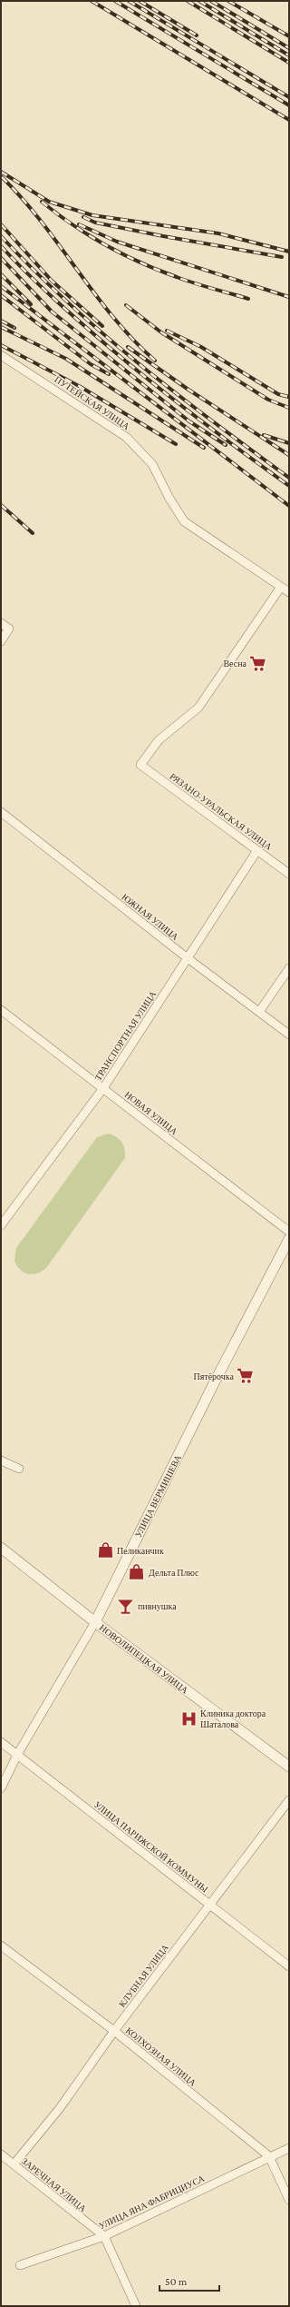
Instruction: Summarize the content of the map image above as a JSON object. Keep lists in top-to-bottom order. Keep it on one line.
{"streets":{"street":["ПУТЕЙСКАЯ УЛИЦА","РЯЗАНО-УРАЛЬСКАЯ УЛИЦА","ЮЖНАЯ УЛИЦА","ТРАНСПОРТНАЯ УЛИЦА","НОВАЯ УЛИЦА","УЛИЦА ВЕРМИШЕВА","НОВОЛИПЕЦКАЯ УЛИЦА","УЛИЦА ПАРИЖСКОЙ КОММУНЫ","КЛУБНАЯ УЛИЦА","КОЛХОЗНАЯ УЛИЦА","ЗАРЕЧНАЯ УЛИЦА","УЛИЦА ЯНА ФАБРИЦИУСА"]},"crossings":[["ПУТЕЙСКАЯ УЛИЦА","РЯЗАНО-УРАЛЬСКАЯ УЛИЦА"],["РЯЗАНО-УРАЛЬСКАЯ УЛИЦА","ТРАНСПОРТНАЯ УЛИЦА"],["ЮЖНАЯ УЛИЦА","ТРАНСПОРТНАЯ УЛИЦА"],["ТРАНСПОРТНАЯ УЛИЦА","НОВАЯ УЛИЦА"],["УЛИЦА ВЕРМИШЕВА","НОВОЛИПЕЦКАЯ УЛИЦА"],["УЛИЦА ВЕРМИШЕВА","УЛИЦА ПАРИЖСКОЙ КОММУНЫ"],["УЛИЦА ПАРИЖСКОЙ КОММУНЫ","КЛУБНАЯ УЛИЦА"],["КЛУБНАЯ УЛИЦА","КОЛХОЗНАЯ УЛИЦА"],["КЛУБНАЯ УЛИЦА","ЗАРЕЧНАЯ УЛИЦА"],["КОЛХОЗНАЯ УЛИЦА","УЛИЦА ЯНА ФАБРИЦИУСА"],["ЗАРЕЧНАЯ УЛИЦА","УЛИЦА ЯНА ФАБРИЦИУСА"]],"places":{"supermarket":["Весна","Пятёрочка"],"shop":["Пеликанчик","Дельта Плюс"],"bar":["пивнушка"],"hospital":["Клиника доктора Шаталова"]},"scale_bar":"50 m"}
